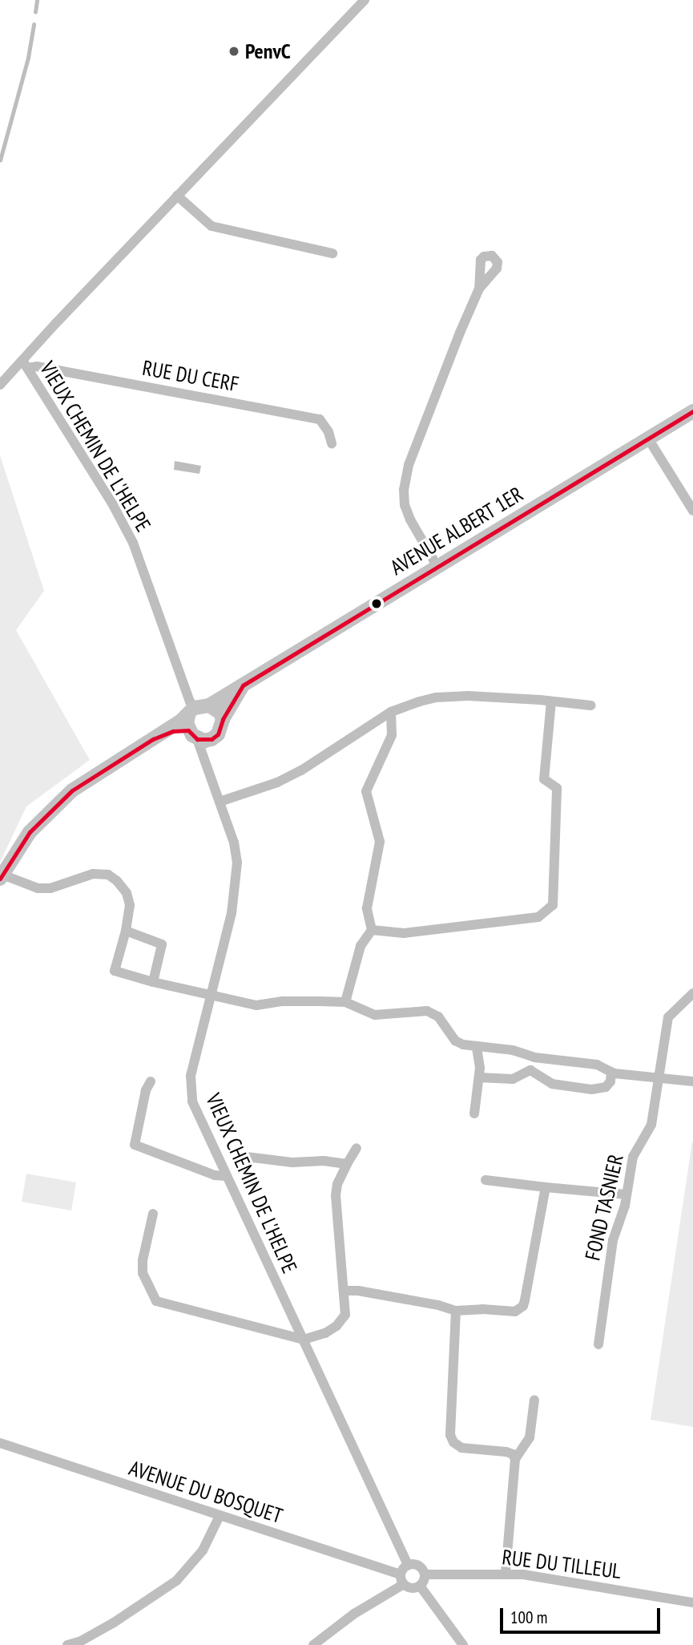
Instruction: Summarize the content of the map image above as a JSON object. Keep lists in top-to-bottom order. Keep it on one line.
{"streets":{"main road":["AVENUE ALBERT 1ER"],"street":["RUE DU CERF","VIEUX CHEMIN DE L'HELPE","FOND TASNIER","AVENUE DU BOSQUET","RUE DU TILLEUL"]},"crossings":[["RUE DU CERF","VIEUX CHEMIN DE L'HELPE"],["VIEUX CHEMIN DE L'HELPE","AVENUE ALBERT 1ER"],["VIEUX CHEMIN DE L'HELPE","AVENUE DU BOSQUET"],["VIEUX CHEMIN DE L'HELPE","RUE DU TILLEUL"],["AVENUE DU BOSQUET","RUE DU TILLEUL"]],"places":["PenvC"],"scale_bar":"100 m"}
